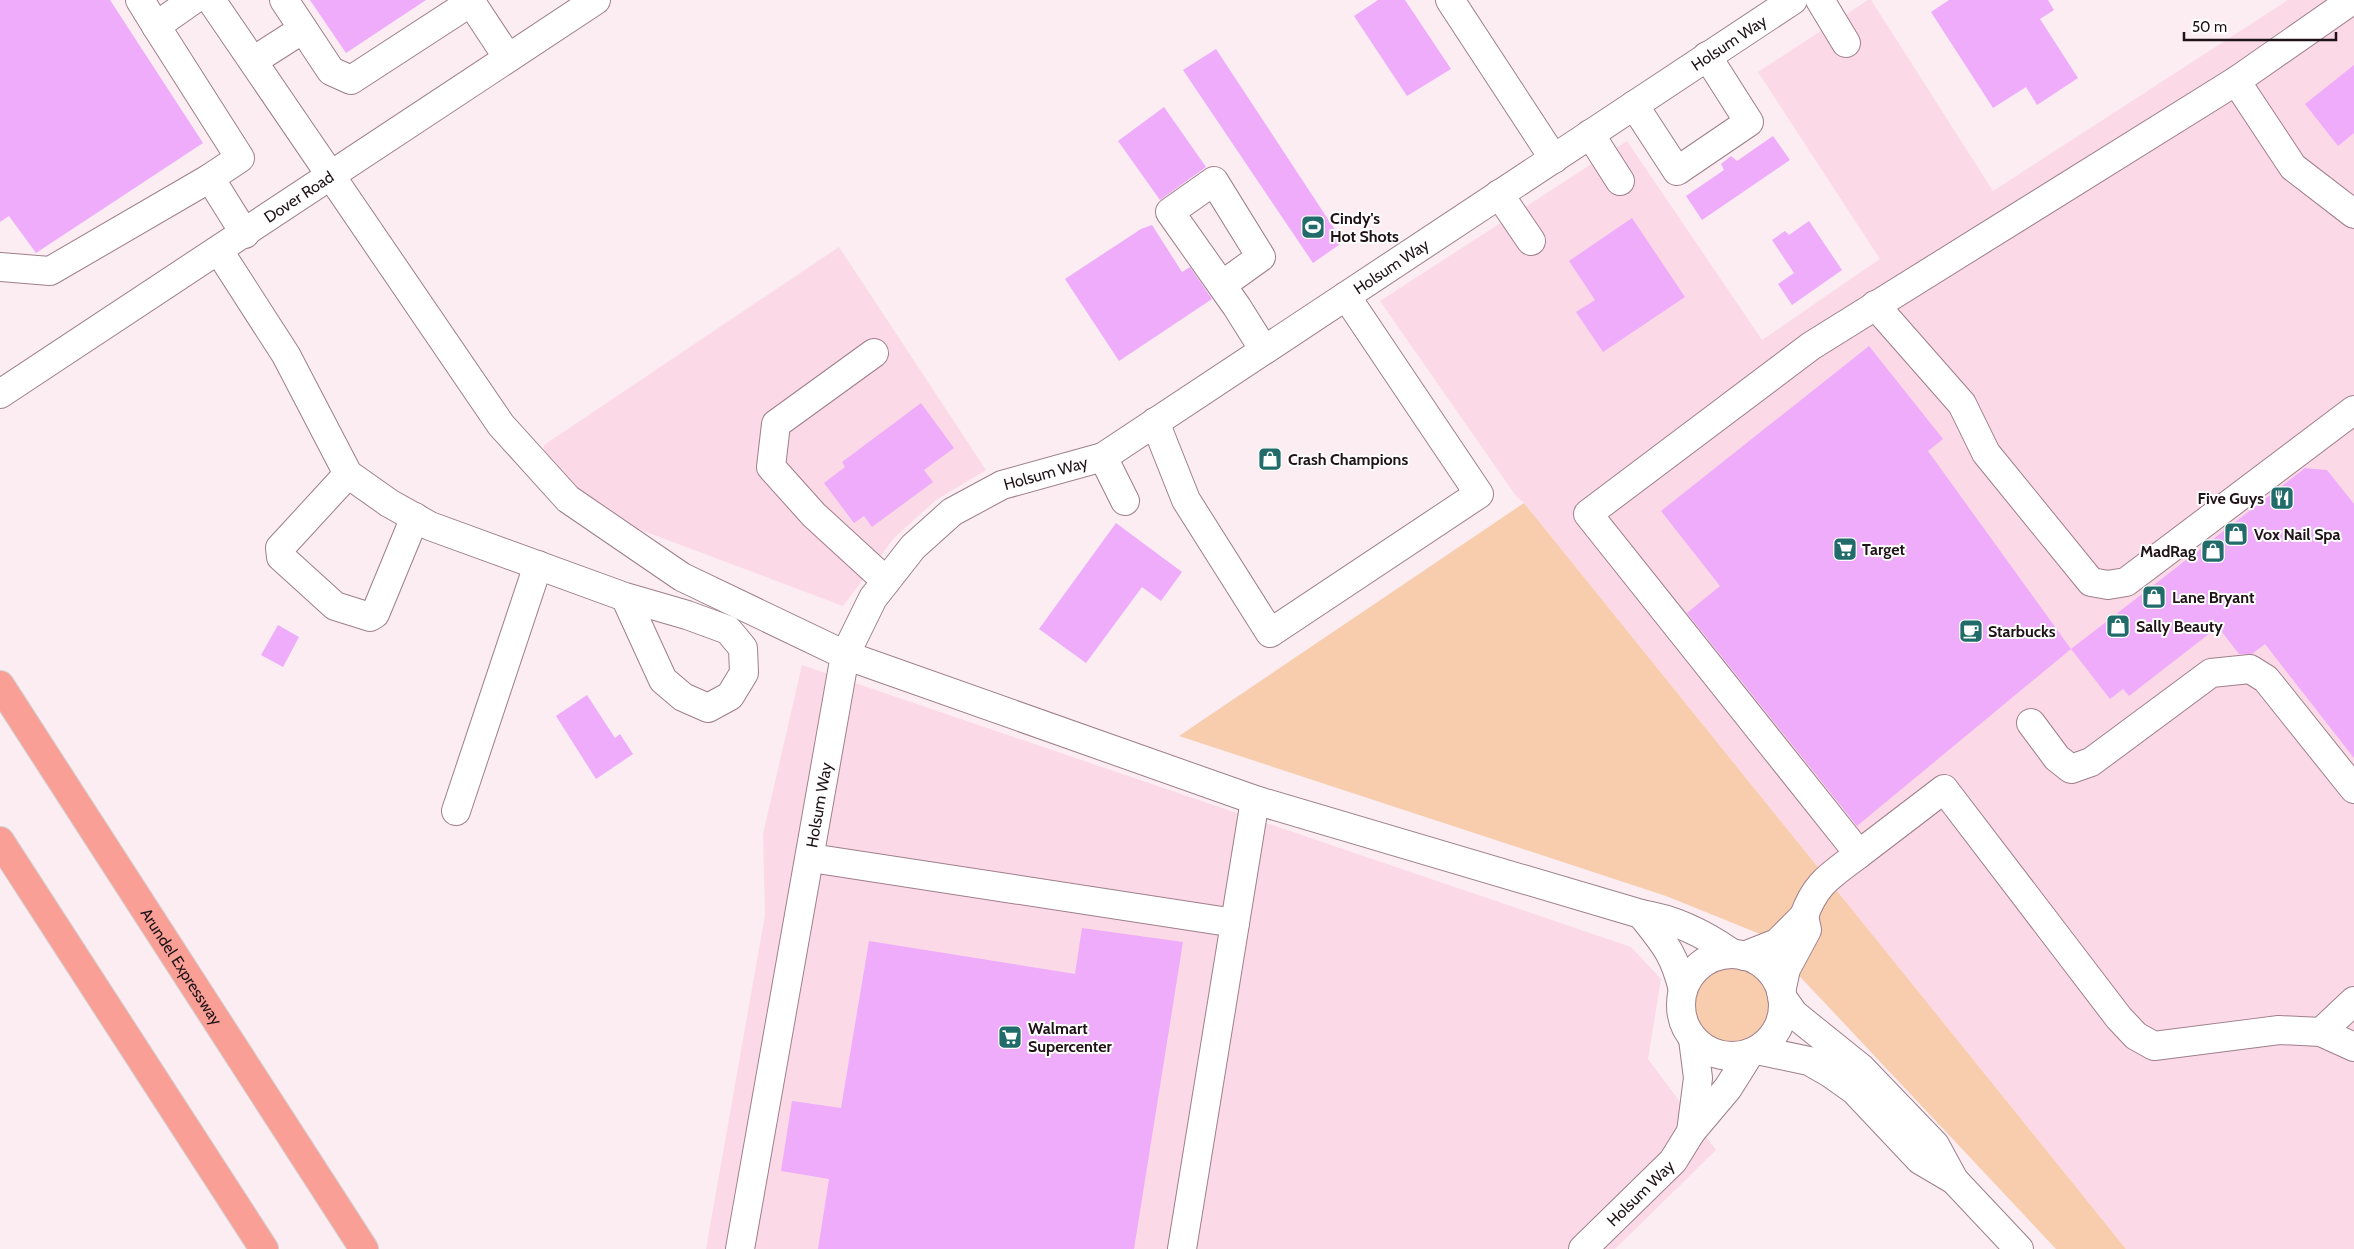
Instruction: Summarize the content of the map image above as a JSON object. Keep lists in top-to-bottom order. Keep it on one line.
{"streets":{"highway":["Arundel Expressway"],"street":["Holsum Way","Dover Road"]},"places":{"sports":["Cindy's Hot Shots"],"shop":["Crash Champions","Vox Nail Spa","MadRag","Lane Bryant","Sally Beauty"],"restaurant":["Five Guys"],"supermarket":["Target","Walmart Supercenter"],"cafe":["Starbucks"]},"scale_bar":"50 m"}
